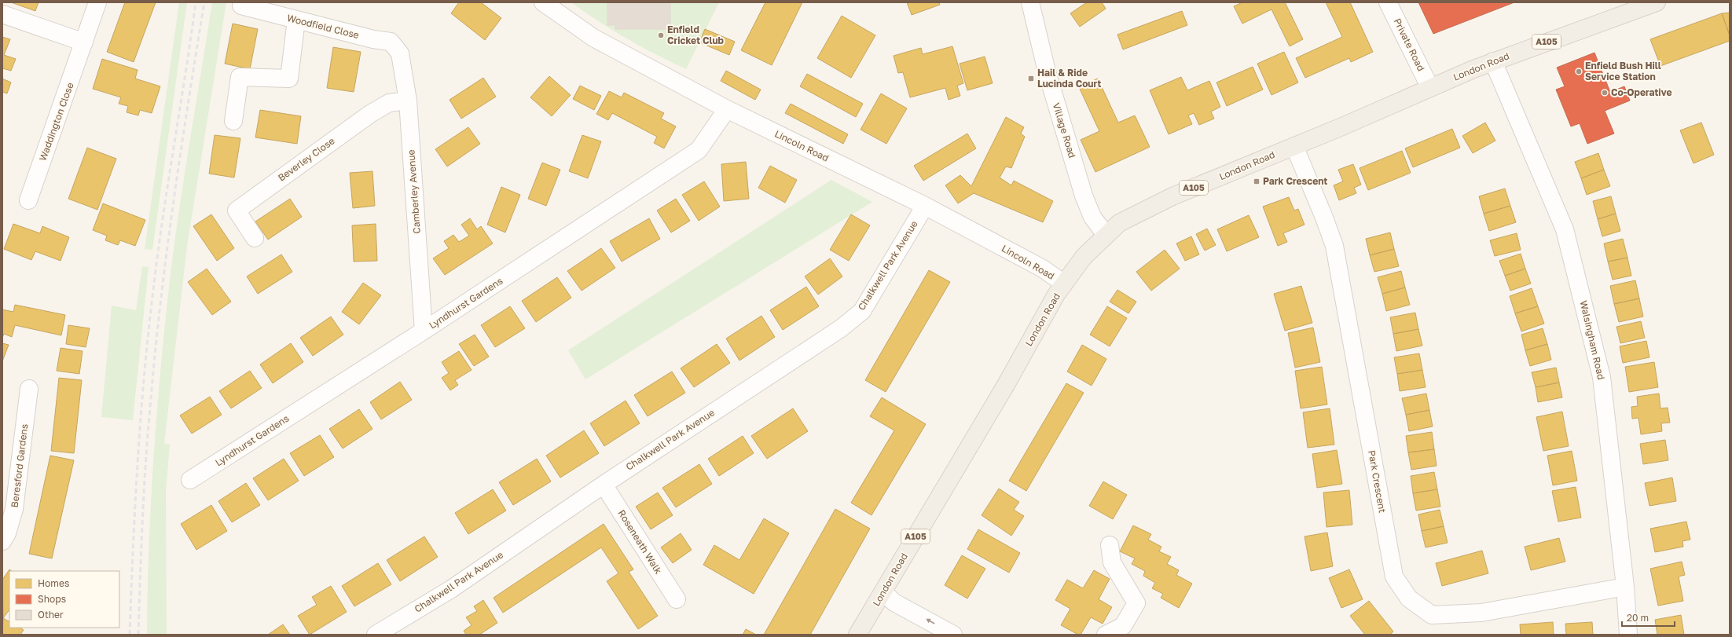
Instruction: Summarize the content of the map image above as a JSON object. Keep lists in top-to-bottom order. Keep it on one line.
{"streets":{"main road":["A105","London Road"],"street":["Woodfield Close","Private Road","Waddington Close","Village Road","Lincoln Road","Beverley Close","Camberley Avenue","Chalkwell Park Avenue","Lyndhurst Gardens","Walsingham Road","Beresford Gardens","Park Crescent","Roseneath Walk"]},"crossings":[["Woodfield Close","Camberley Avenue"],["Private Road","London Road"],["London Road","Village Road"],["London Road","Lincoln Road"],["London Road","Walsingham Road"],["London Road","Park Crescent"],["Lincoln Road","Chalkwell Park Avenue"],["Lincoln Road","Lyndhurst Gardens"],["Beverley Close","Camberley Avenue"],["Camberley Avenue","Lyndhurst Gardens"],["Chalkwell Park Avenue","Roseneath Walk"],["Walsingham Road","Park Crescent"]],"places":{"other":["Enfield Cricket Club","Enfield Bush Hill Service Station","Co-Operative"],"transit":["Hail & Ride Lucinda Court","Park Crescent"]},"legend":["Homes","Shops","Other"],"scale_bar":"20 m"}
